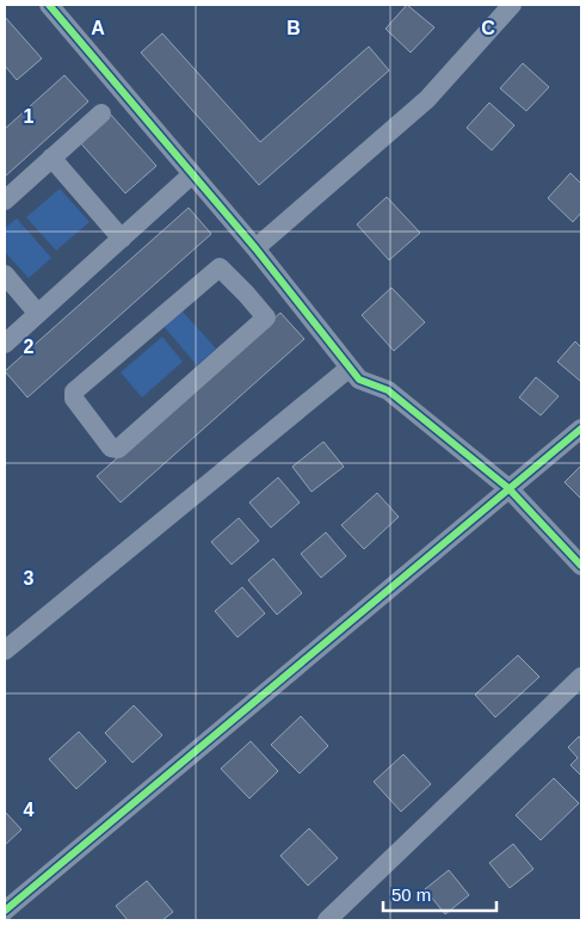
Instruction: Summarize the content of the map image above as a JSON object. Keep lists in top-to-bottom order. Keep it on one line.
{"scale_bar":"50 m","grid":{"columns":["A","B","C"],"rows":["1","2","3","4"]}}
